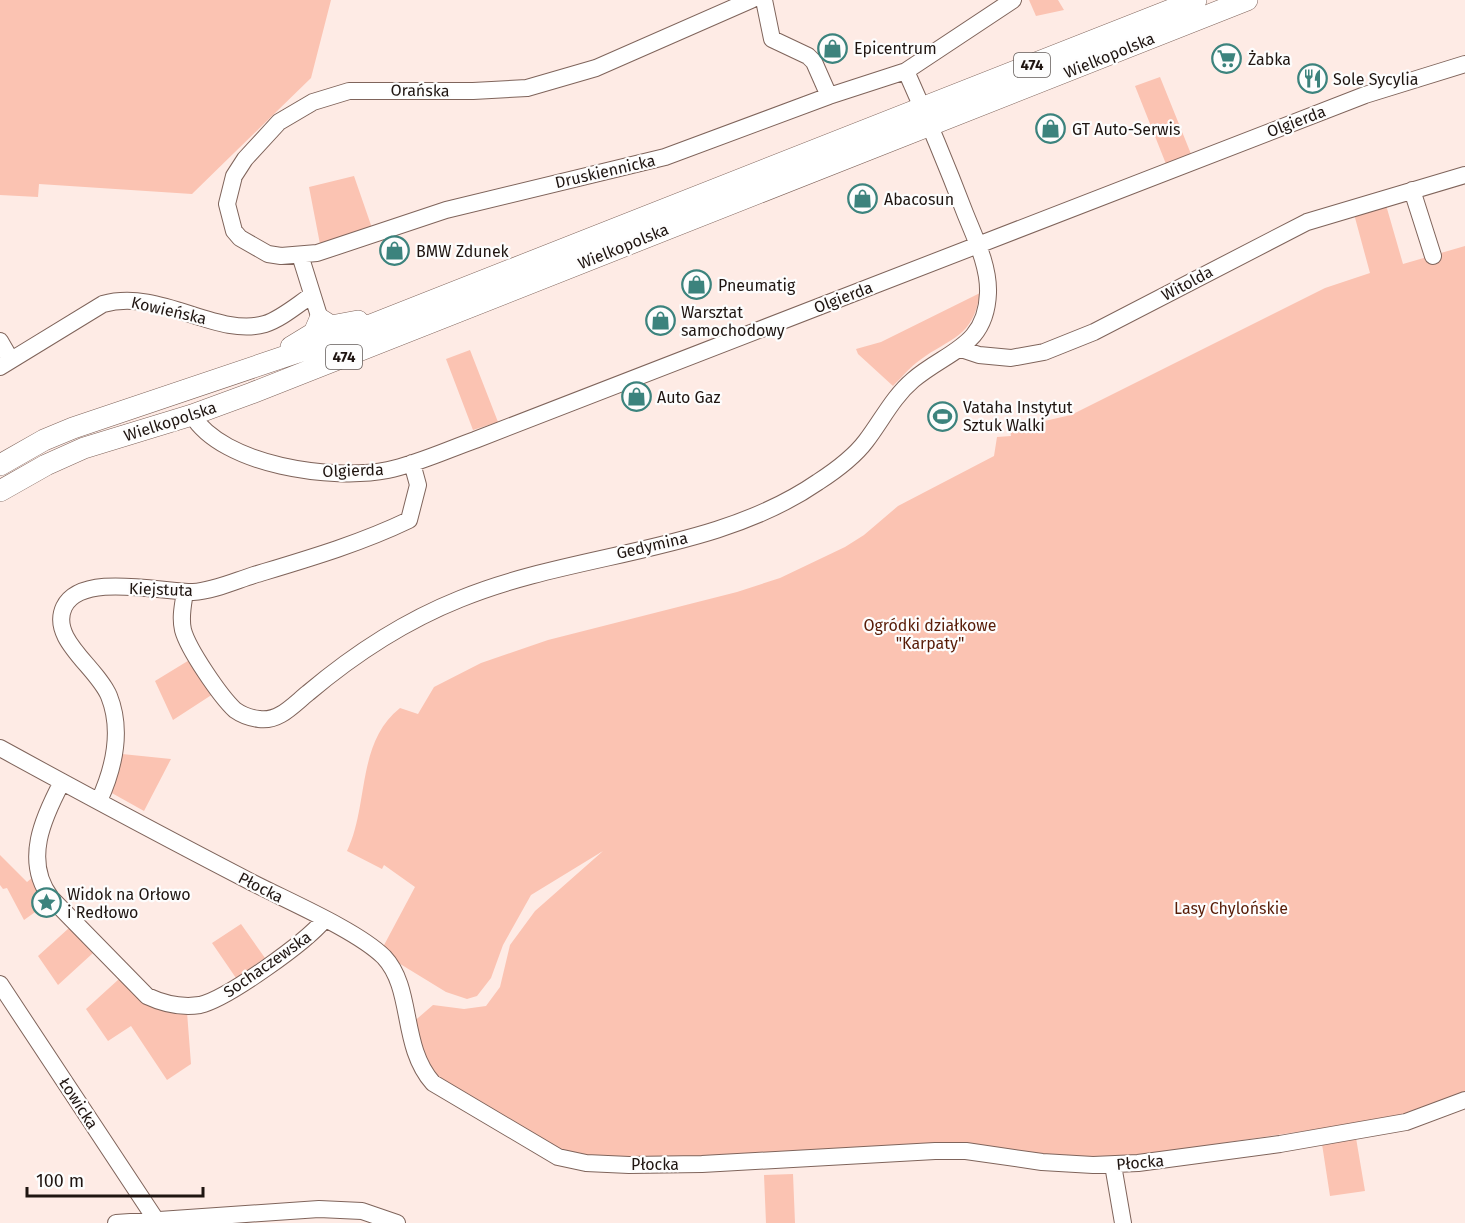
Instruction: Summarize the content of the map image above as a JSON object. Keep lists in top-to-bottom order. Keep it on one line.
{"streets":{"main road":["Wielkopolska","474"],"street":["Orańska","Olgierda","Druskiennicka","Witolda","Kowieńska","Gedymina","Kiejstuta","Płocka","Sochaczewska","Łowicka"]},"crossings":[["Wielkopolska","Olgierda"],["Wielkopolska","Gedymina"],["Orańska","Druskiennicka"],["Olgierda","Gedymina"],["Olgierda","Kiejstuta"],["Witolda","Gedymina"],["Gedymina","Kiejstuta"],["Kiejstuta","Płocka"],["Płocka","Sochaczewska"]],"parks":["Ogródki działkowe \"Karpaty\"","Lasy Chylońskie"],"places":{"shop":["Epicentrum","GT Auto-Serwis","Abacosun","BMW Zdunek","Pneumatig","Warsztat samochodowy","Auto Gaz"],"supermarket":["Żabka"],"restaurant":["Sole Sycylia"],"sports":["Vataha Instytut Sztuk Walki"],"place":["Widok na Orłowo i Redłowo"]},"scale_bar":"100 m"}
